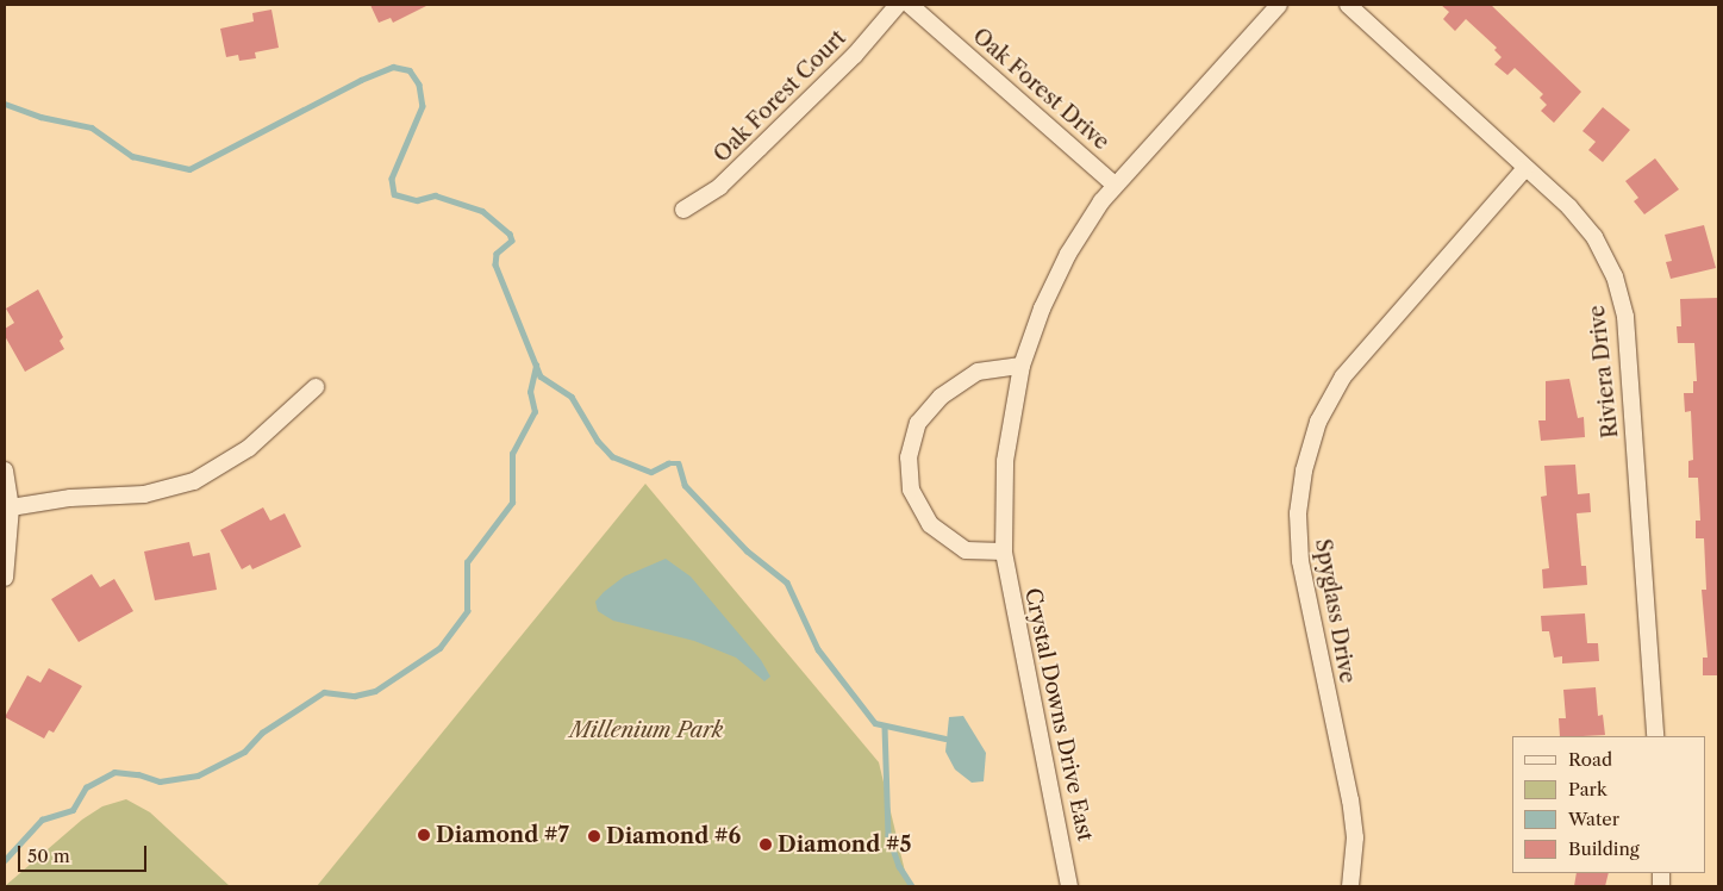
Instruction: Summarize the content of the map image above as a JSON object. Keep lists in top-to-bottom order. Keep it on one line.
{"streets":{"street":["Oak Forest Drive","Oak Forest Court","Riviera Drive","Spyglass Drive","Crystal Downs Drive East"]},"crossings":[["Oak Forest Drive","Crystal Downs Drive East"],["Riviera Drive","Spyglass Drive"]],"parks":["Millenium Park"],"places":["Diamond #7","Diamond #6","Diamond #5"],"legend":["Road","Park","Water","Building"],"scale_bar":"50 m"}
